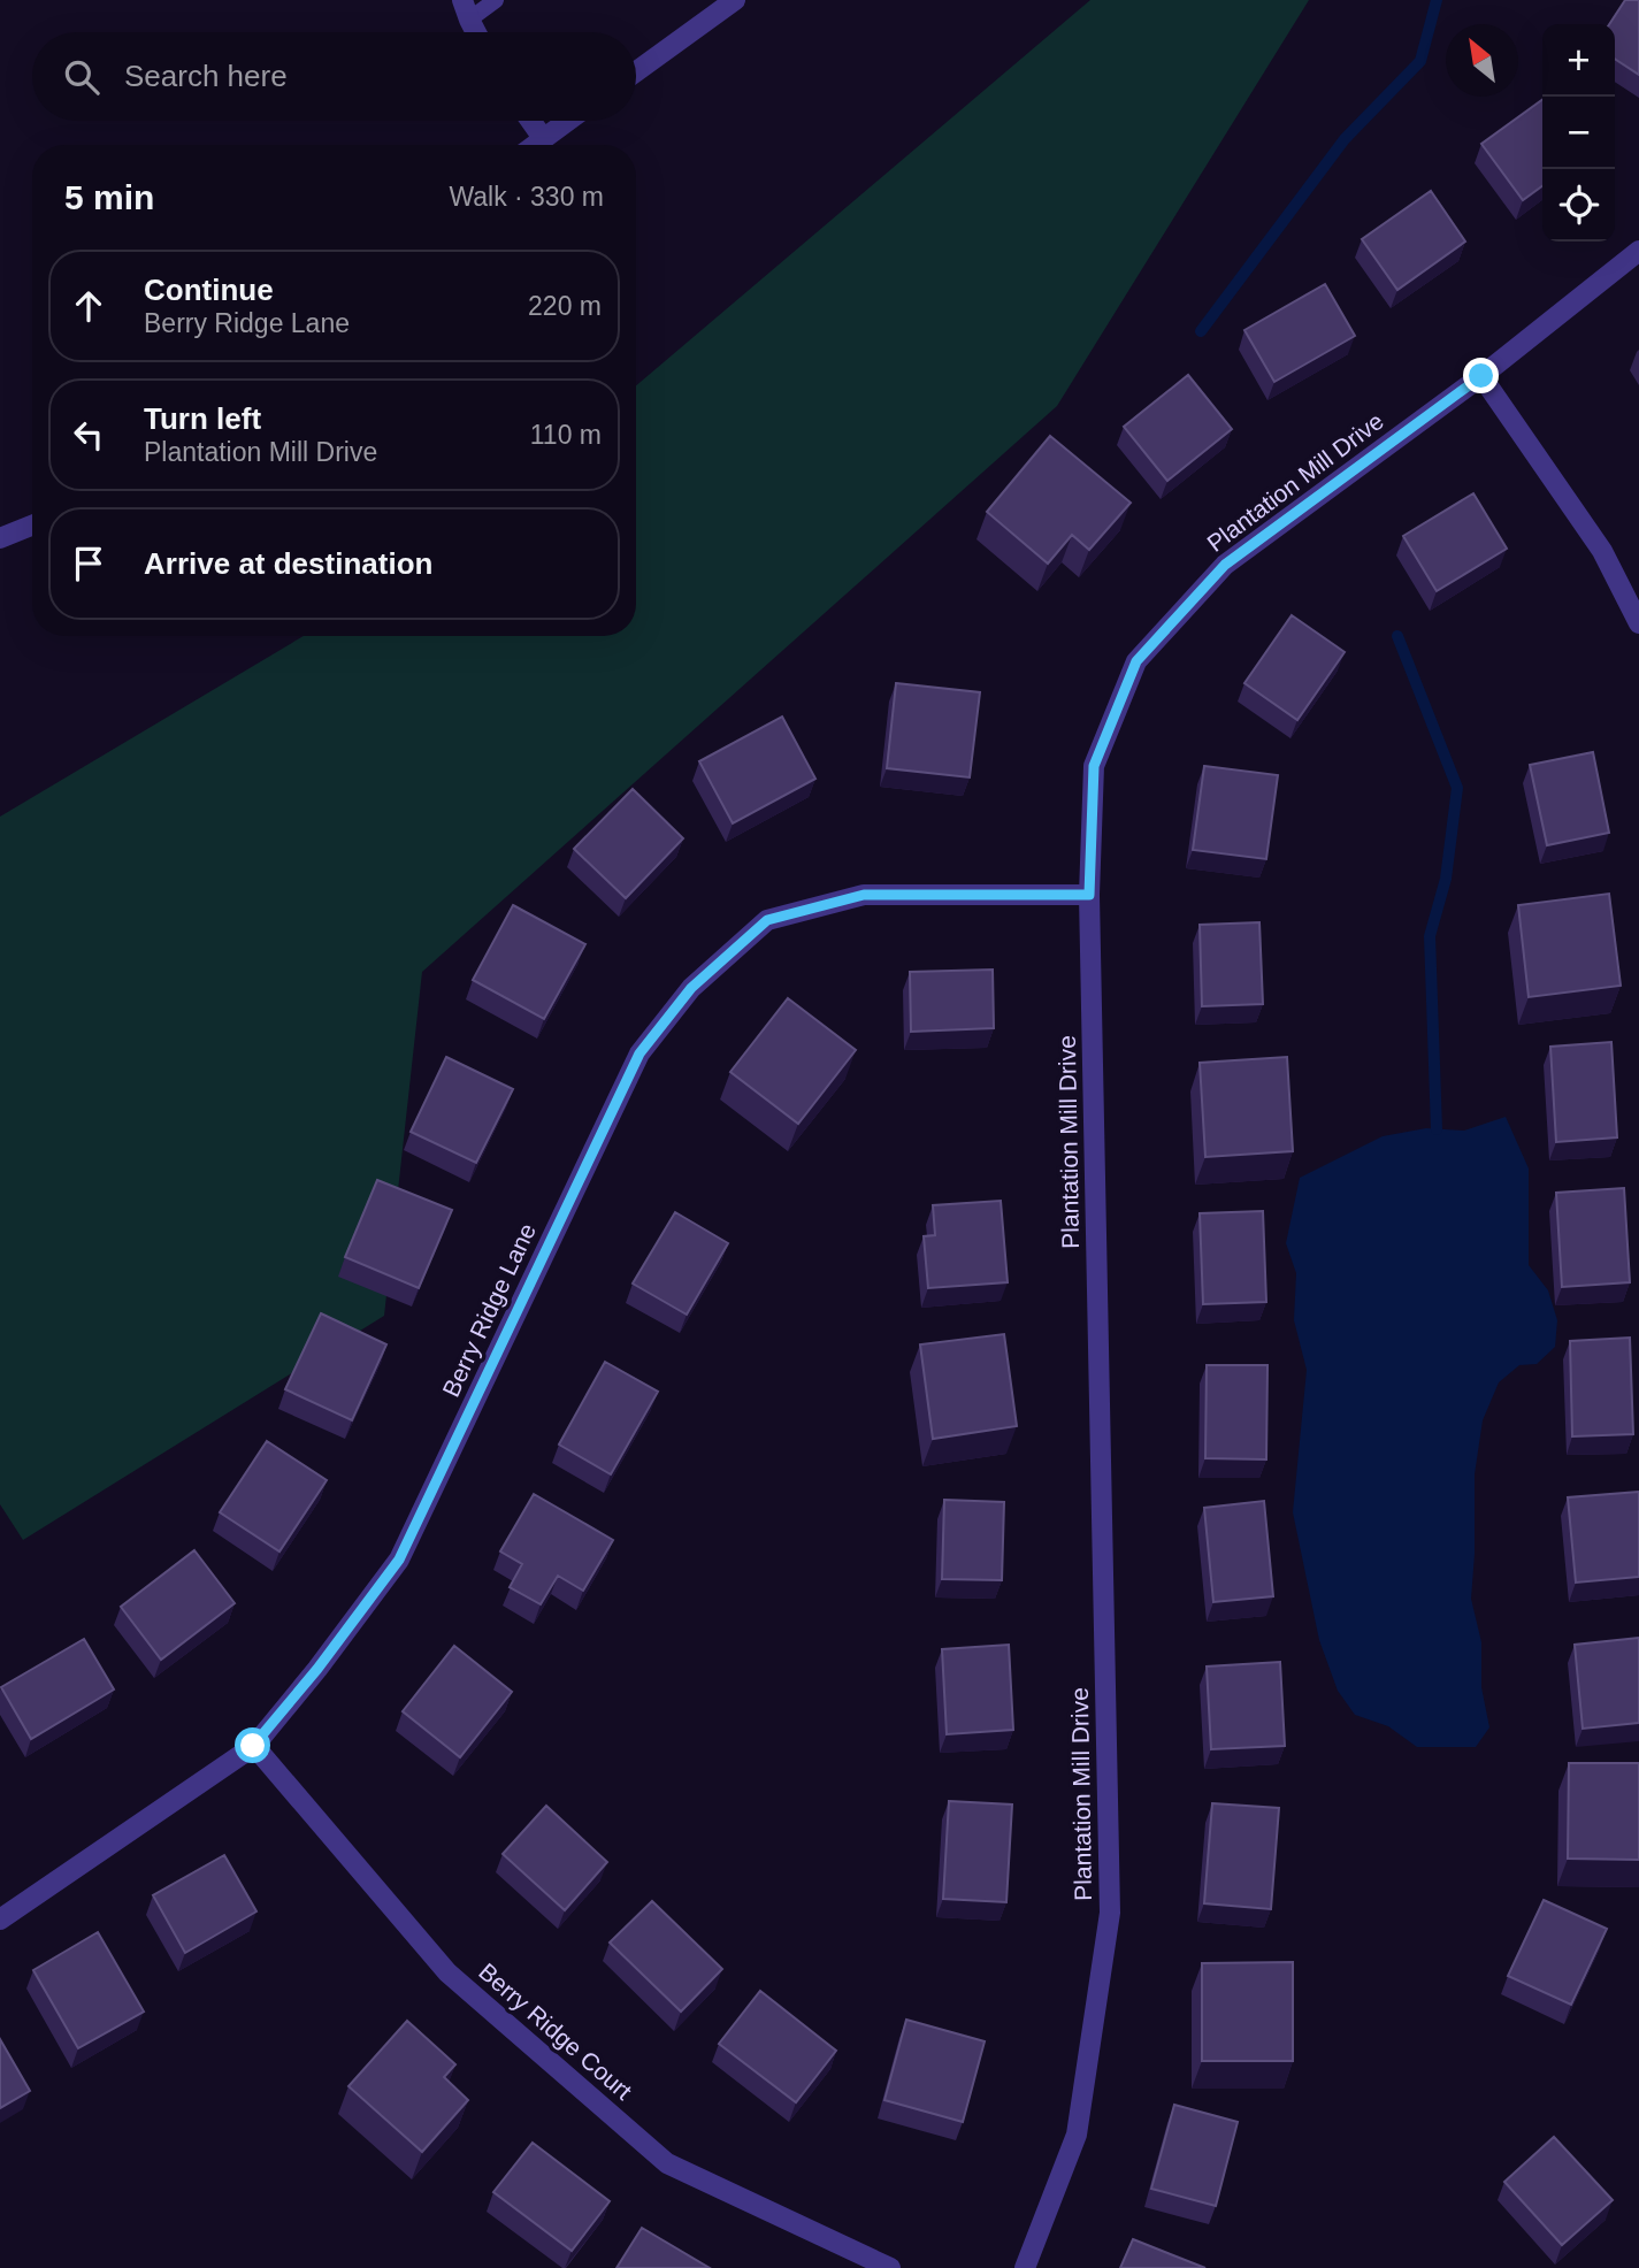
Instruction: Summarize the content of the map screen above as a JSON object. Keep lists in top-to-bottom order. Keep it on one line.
{"streets":{"street":["Plantation Mill Drive","Berry Ridge Lane","Berry Ridge Court"]},"crossings":[["Plantation Mill Drive","Berry Ridge Lane"],["Berry Ridge Lane","Berry Ridge Court"]],"north":"top left","page":{"map_buttons":["+","−"],"search":"Search here","heading":["5 min","Walk · 330 m"],"list":[["Continue","Berry Ridge Lane","220 m"],["Turn left","Plantation Mill Drive","110 m"],"Arrive at destination"]}}
